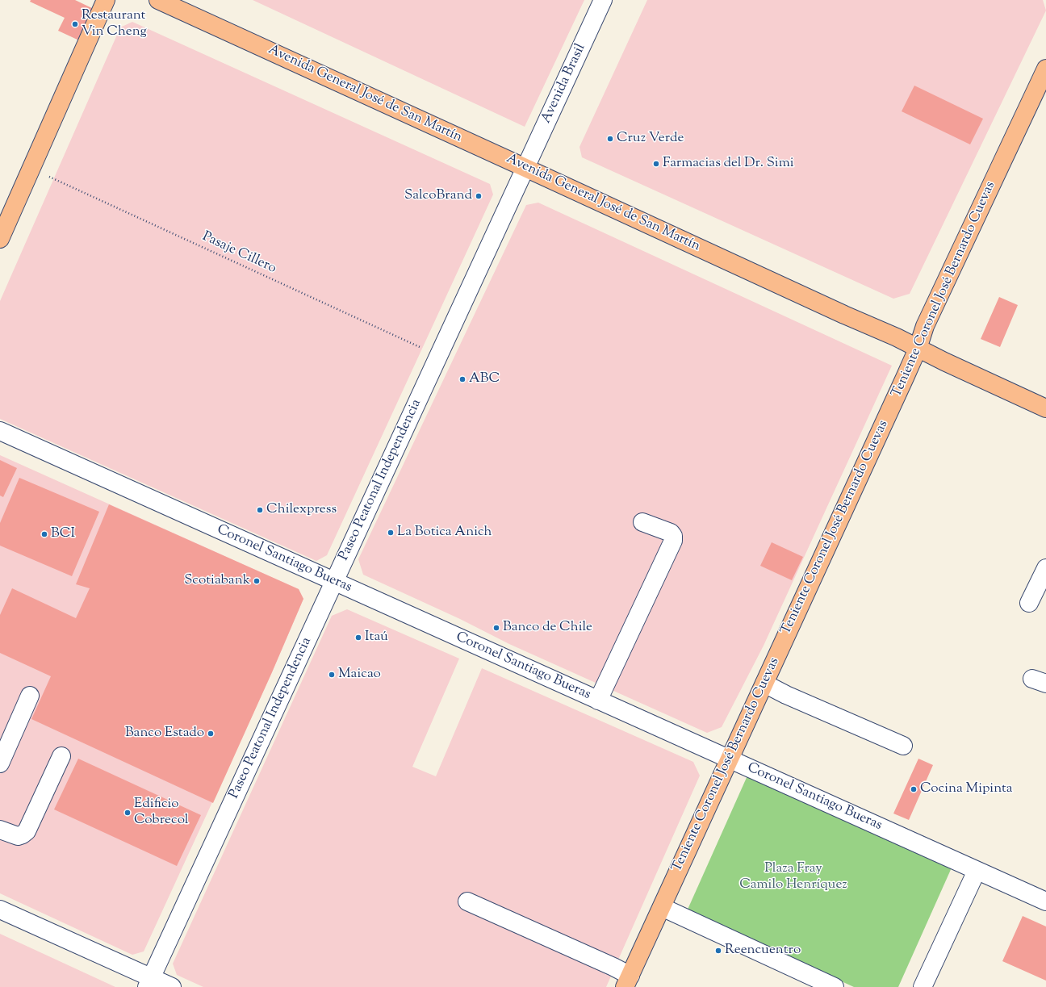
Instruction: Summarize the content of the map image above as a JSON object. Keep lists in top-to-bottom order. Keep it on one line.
{"streets":{"main road":["Avenida General José de San Martín","Teniente Coronel José Bernardo Cuevas"],"street":["Avenida Brasil","Paseo Peatonal Independencia","Coronel Santiago Bueras"],"path":["Pasaje Cillero"]},"crossings":[["Avenida Brasil","Avenida General José de San Martín"],["Avenida Brasil","Paseo Peatonal Independencia"],["Avenida General José de San Martín","Teniente Coronel José Bernardo Cuevas"],["Avenida General José de San Martín","Paseo Peatonal Independencia"],["Pasaje Cillero","Paseo Peatonal Independencia"],["Teniente Coronel José Bernardo Cuevas","Coronel Santiago Bueras"],["Paseo Peatonal Independencia","Coronel Santiago Bueras"]],"parks":["Plaza Fray Camilo Henríquez"],"places":["Restaurant Vin Cheng","Cruz Verde","Farmacias del Dr. Simi","SalcoBrand","ABC","Chilexpress","La Botica Anich","BCI","Scotiabank","Banco de Chile","Itaú","Maicao","Banco Estado","Cocina Mipinta","Edificio Cobrecol","Reencuentro"]}
